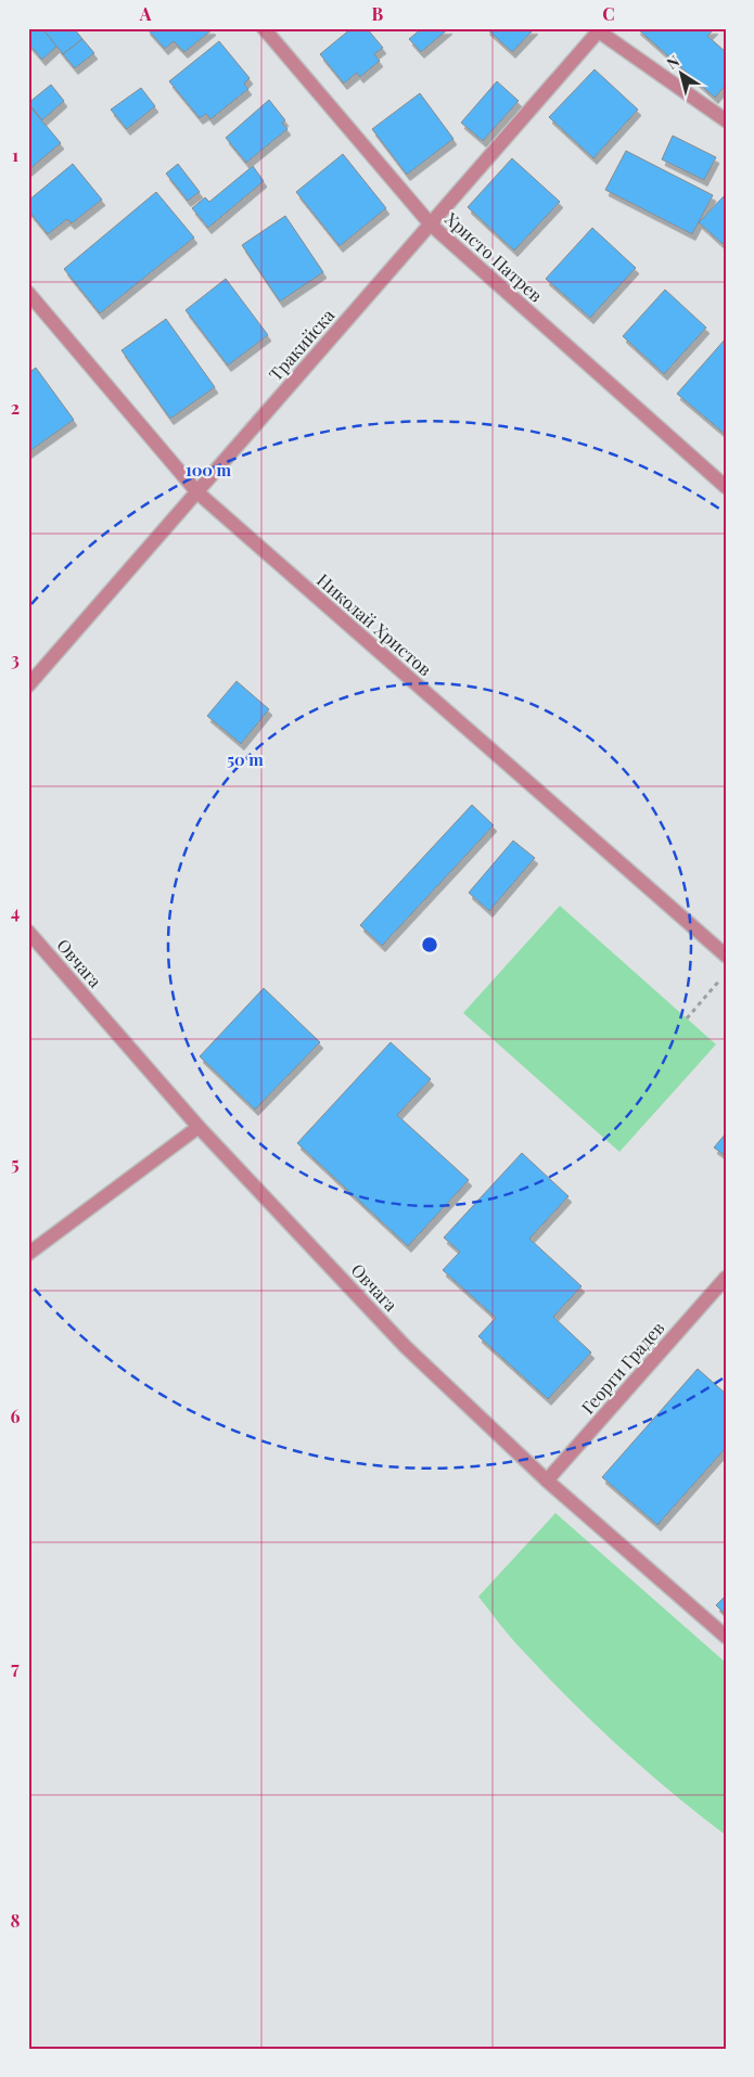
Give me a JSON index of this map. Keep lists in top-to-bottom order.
{
  "streets": {
    "street": [
      "Христо Патрев",
      "Тракийска",
      "Николай Христов",
      "Овчага",
      "Георги Градев"
    ]
  },
  "crossings": [
    ["Христо Патрев", "Тракийска"],
    ["Тракийска", "Николай Христов"],
    ["Овчага", "Георги Градев"]
  ],
  "north": "top left",
  "grid": {
    "columns": ["A", "B", "C"],
    "rows": [
      "1",
      "2",
      "3",
      "4",
      "5",
      "6",
      "7",
      "8"
    ]
  },
  "rings": ["100 m", "50 m"]
}
